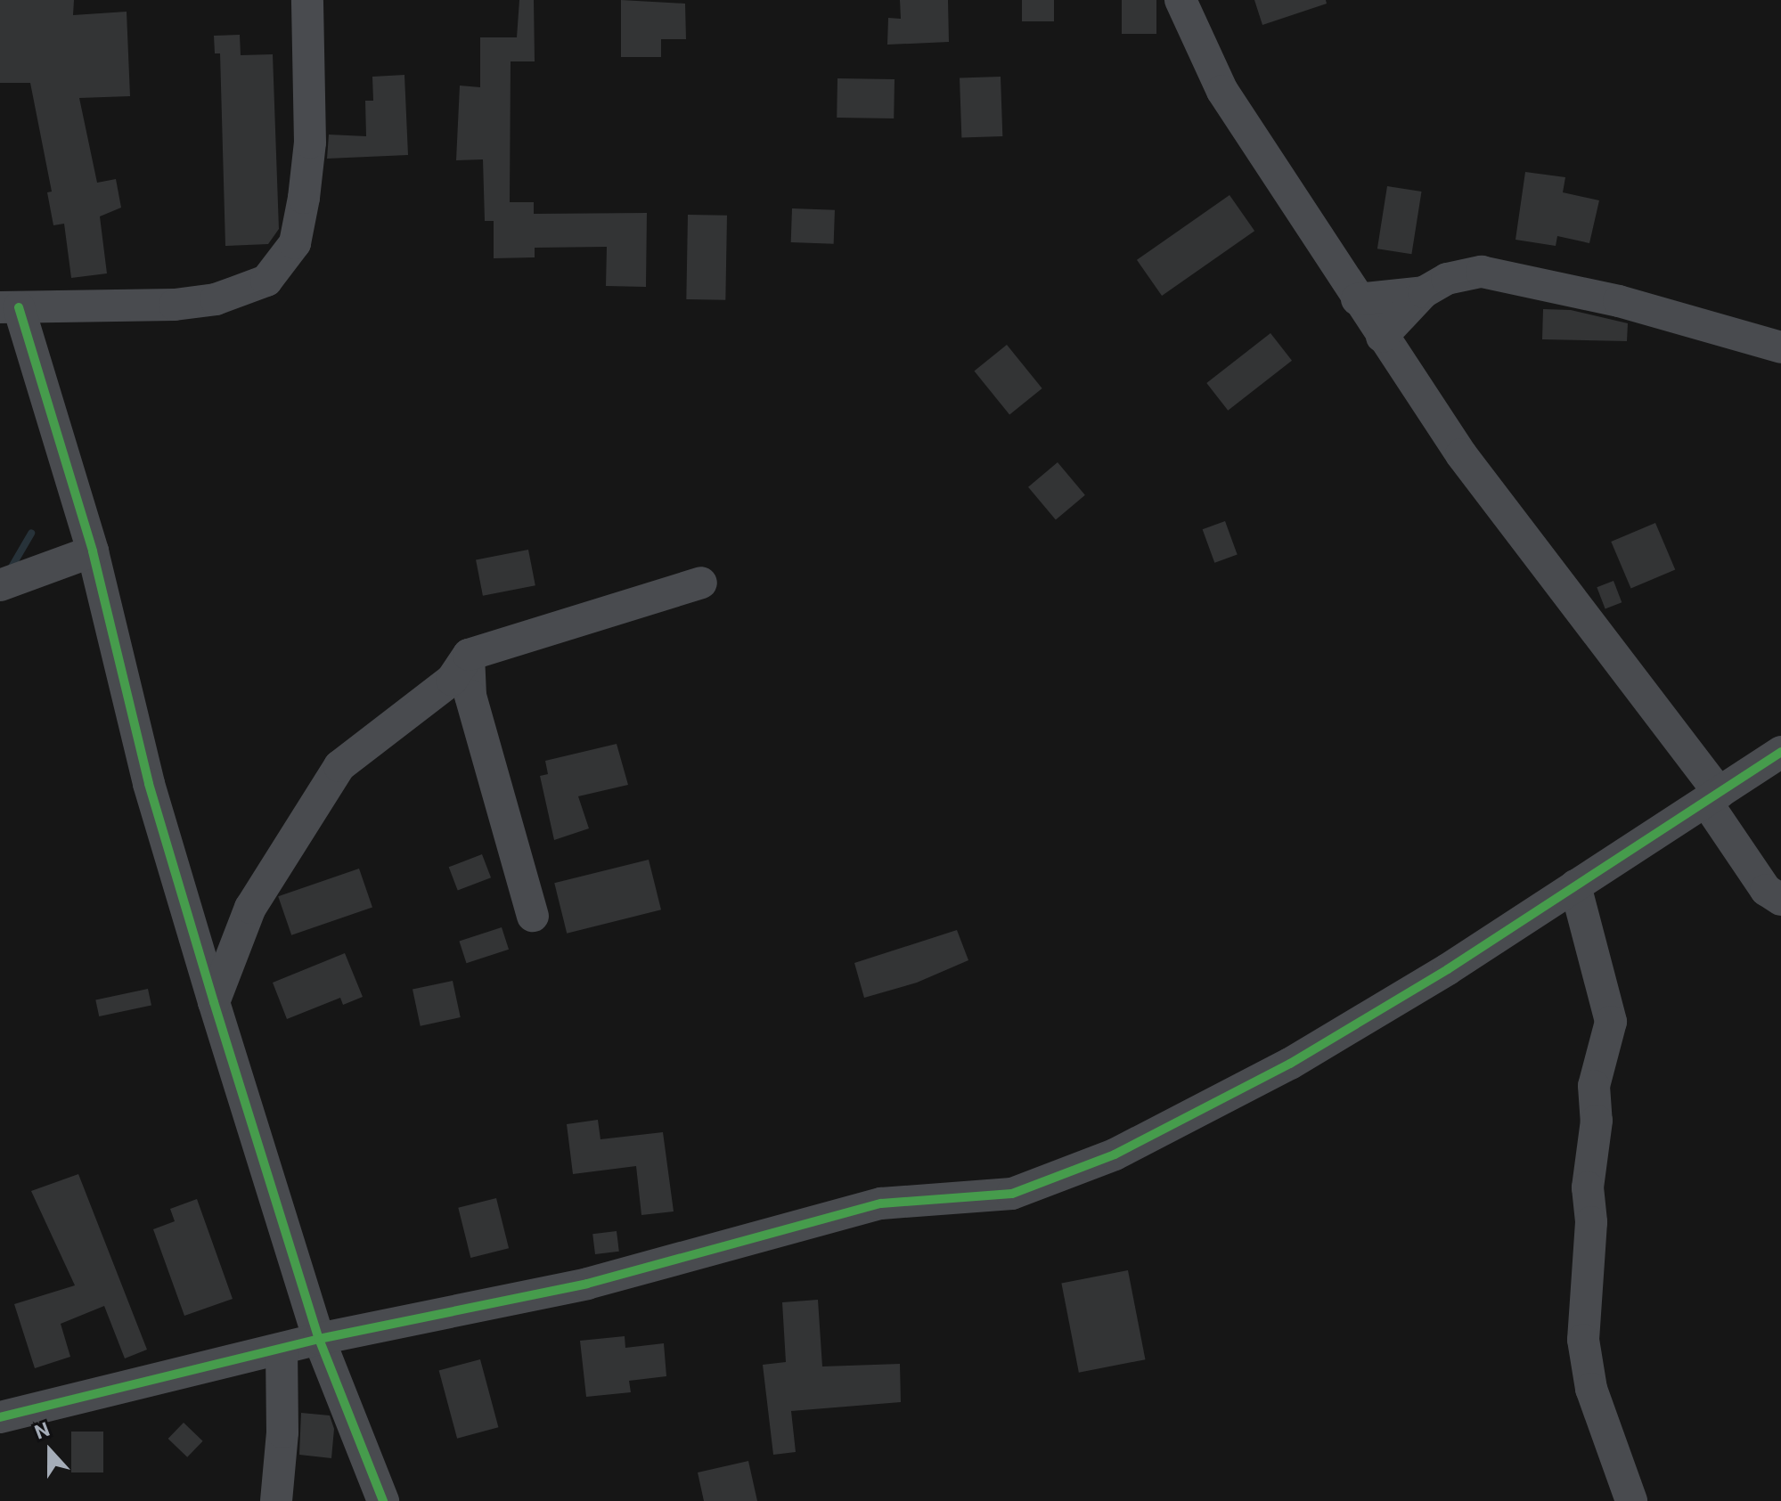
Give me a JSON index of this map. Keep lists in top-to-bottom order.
{
  "north": "top"
}
